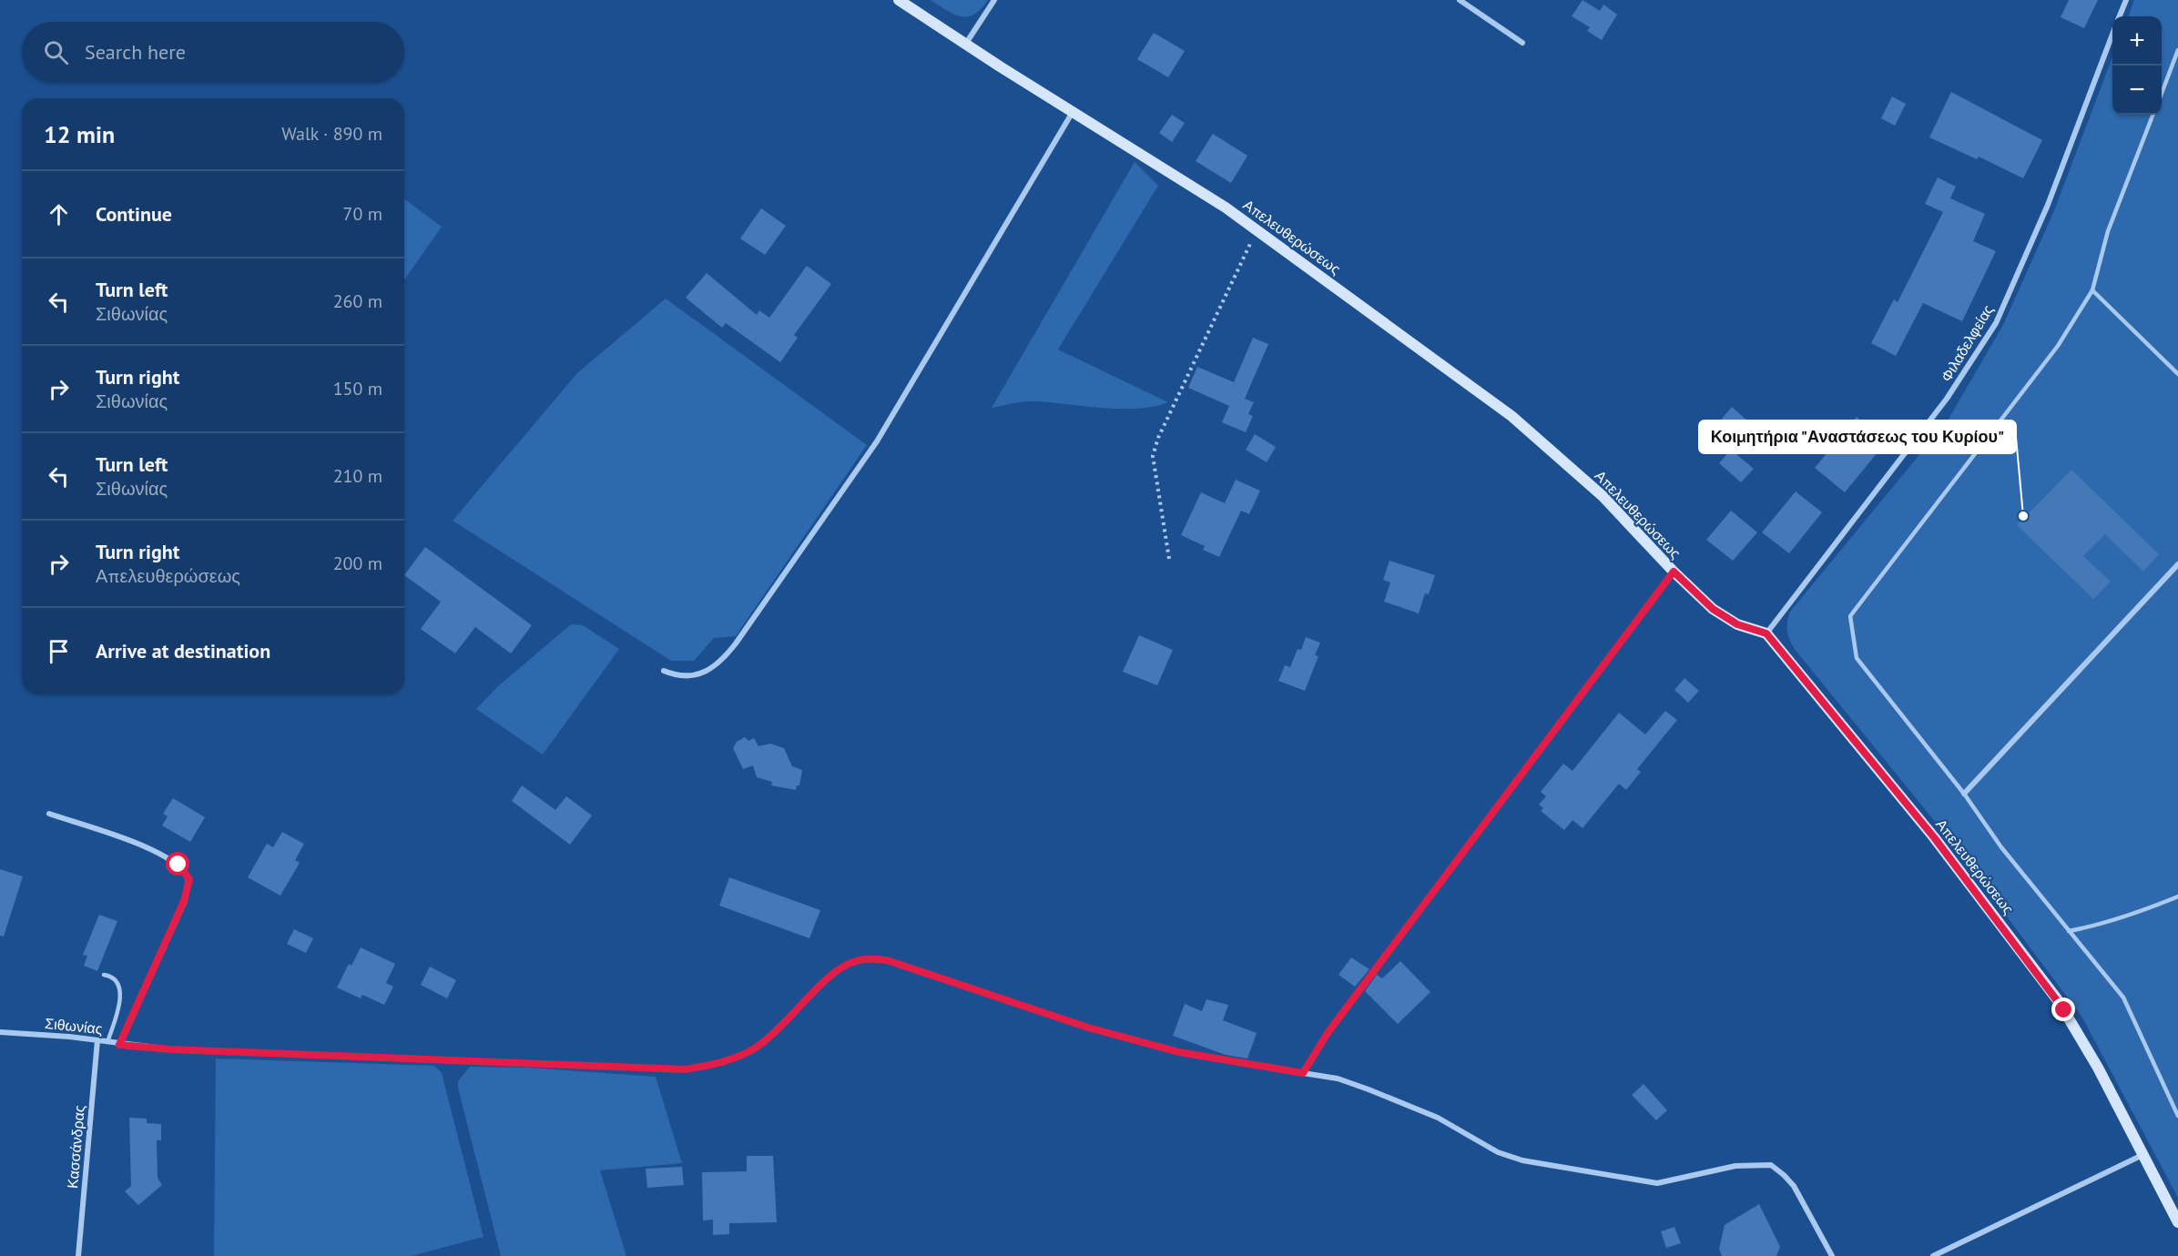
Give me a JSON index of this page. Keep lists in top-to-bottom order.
{
  "streets": {
    "street": [
      "Απελευθερώσεως",
      "Φιλαδελφείας",
      "Σιθωνίας",
      "Κασσάνδρας"
    ]
  },
  "crossings": [
    ["Απελευθερώσεως", "Φιλαδελφείας"],
    ["Σιθωνίας", "Κασσάνδρας"]
  ],
  "places": ["Κοιμητήρια \"Αναστάσεως του Κυρίου\""],
  "page": {
    "map_buttons": ["+", "−"],
    "search": "Search here",
    "heading": ["12 min", "Walk · 890 m"],
    "list": [
      ["Continue", "70 m"],
      ["Turn left", "Σιθωνίας", "260 m"],
      ["Turn right", "Σιθωνίας", "150 m"],
      ["Turn left", "Σιθωνίας", "210 m"],
      ["Turn right", "Απελευθερώσεως", "200 m"],
      "Arrive at destination"
    ]
  }
}
